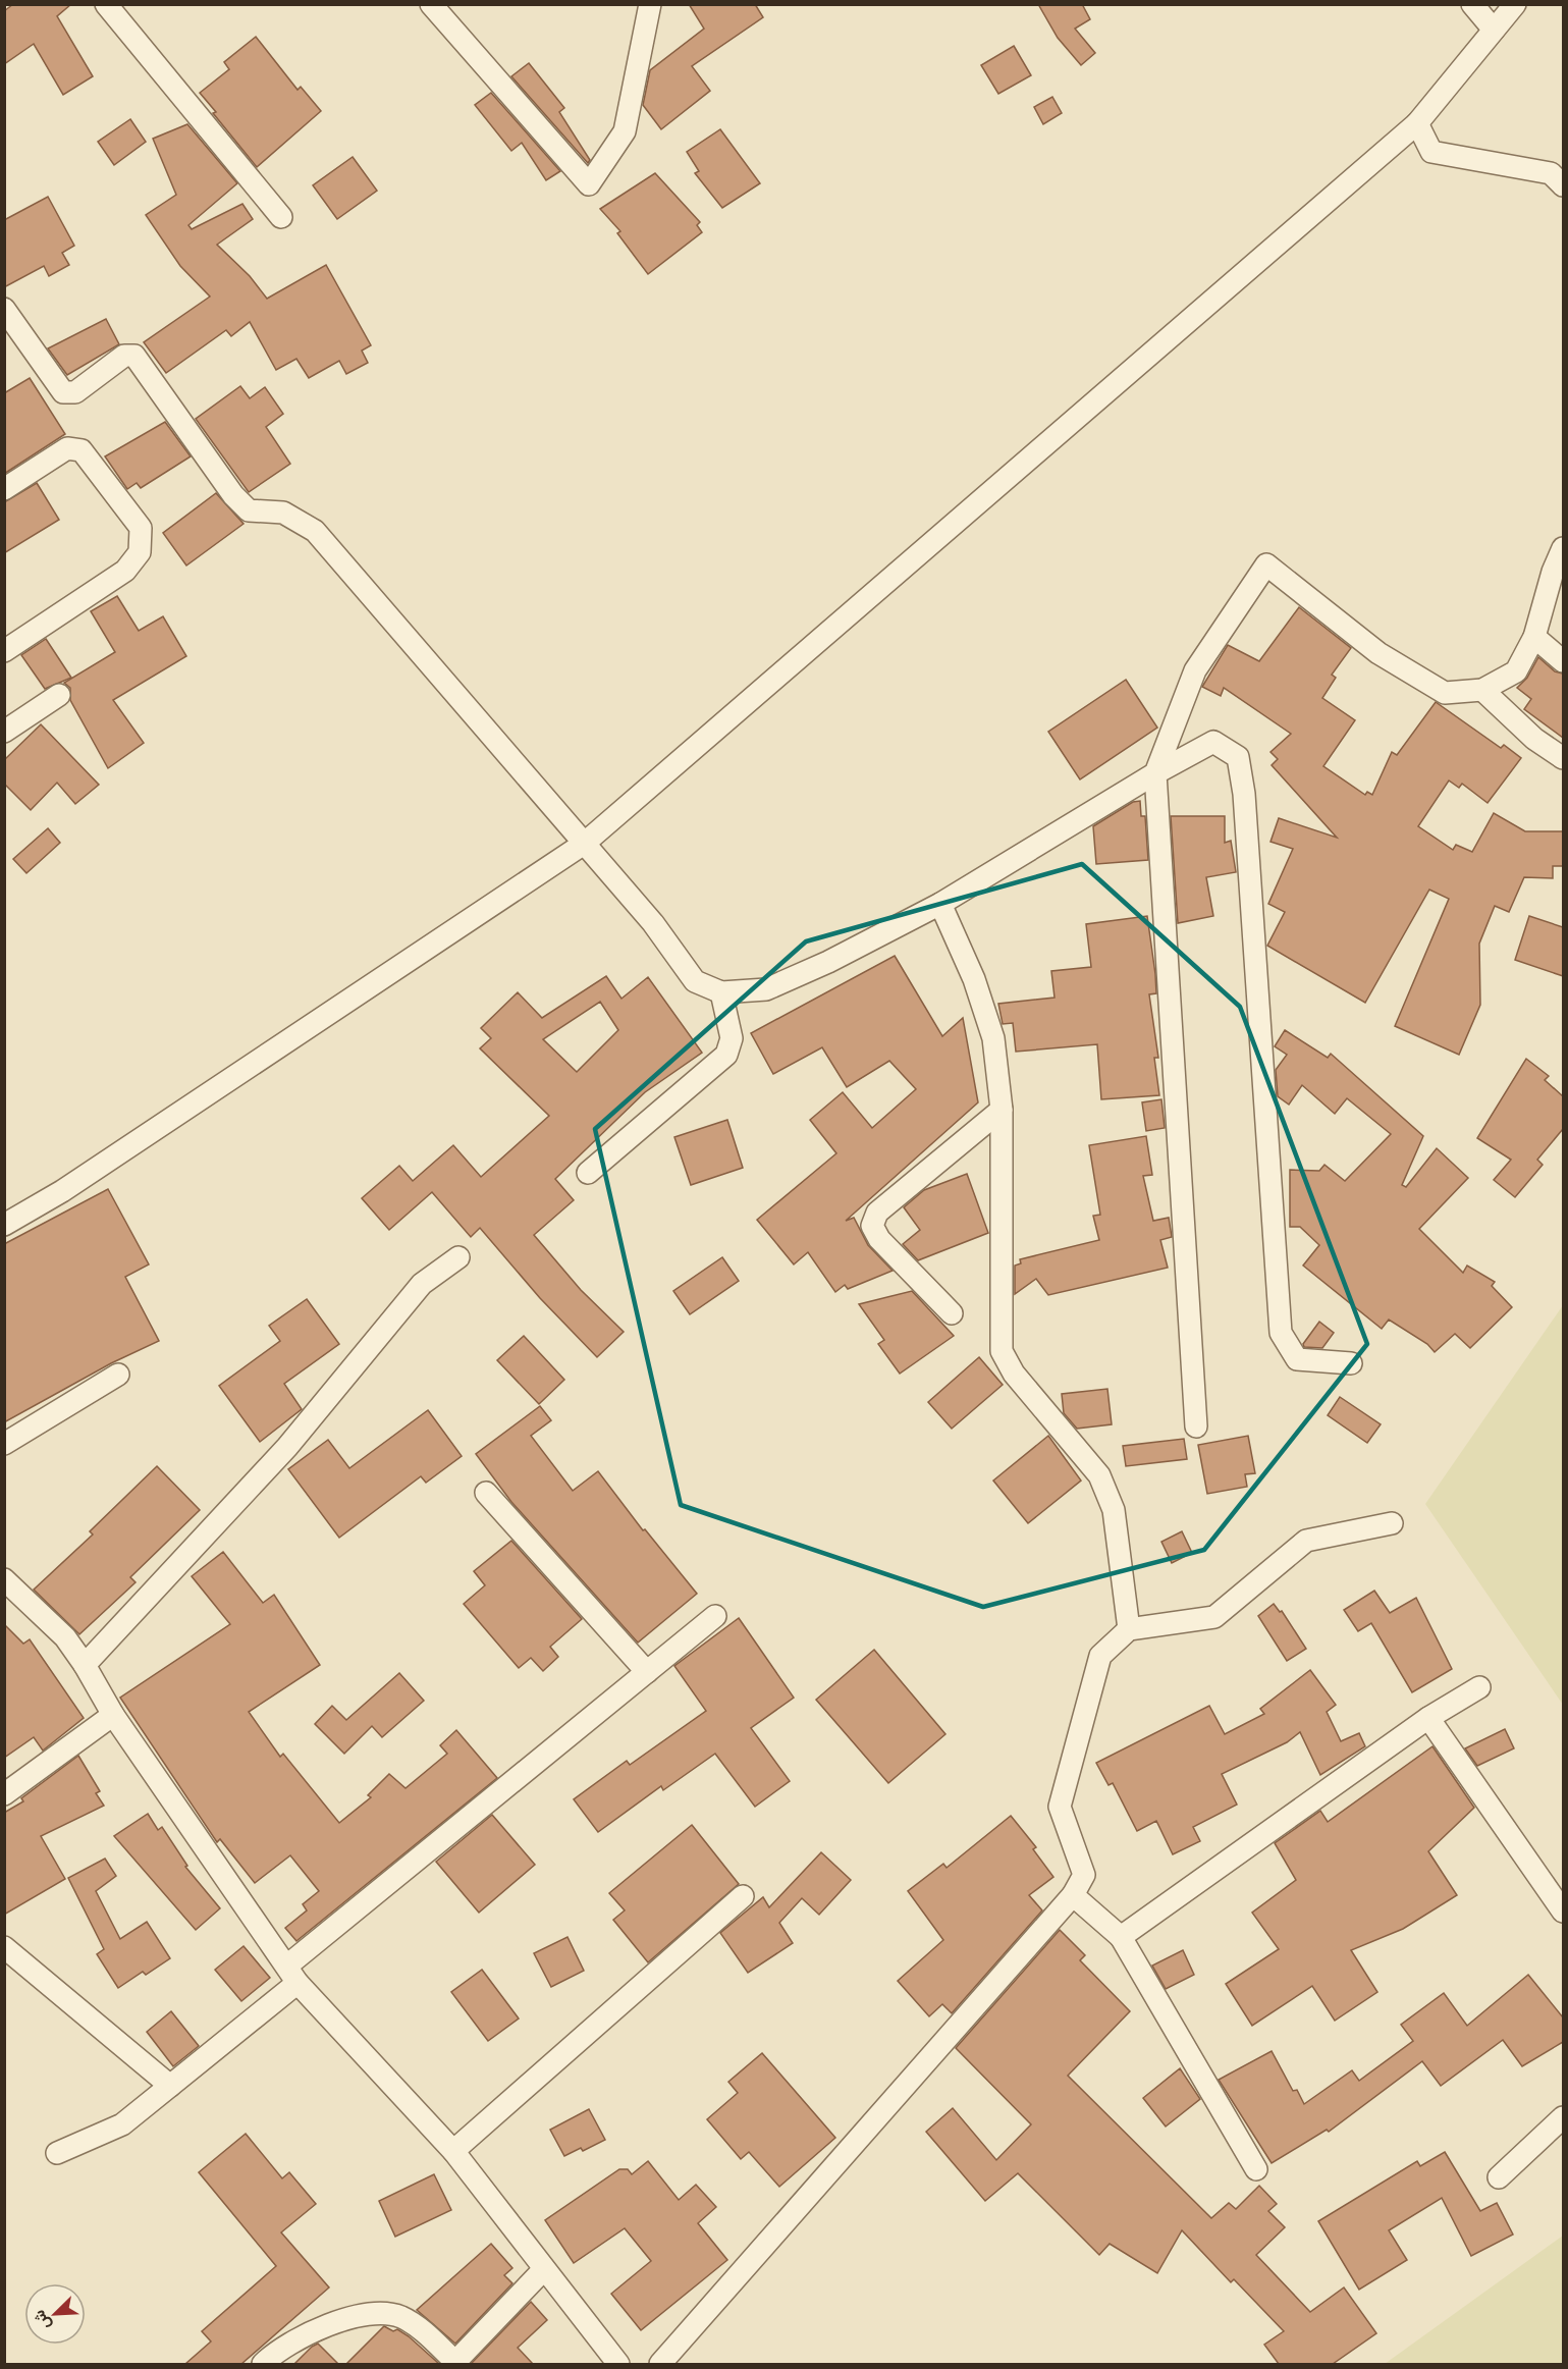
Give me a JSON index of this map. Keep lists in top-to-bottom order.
{
  "north": "bottom left"
}
